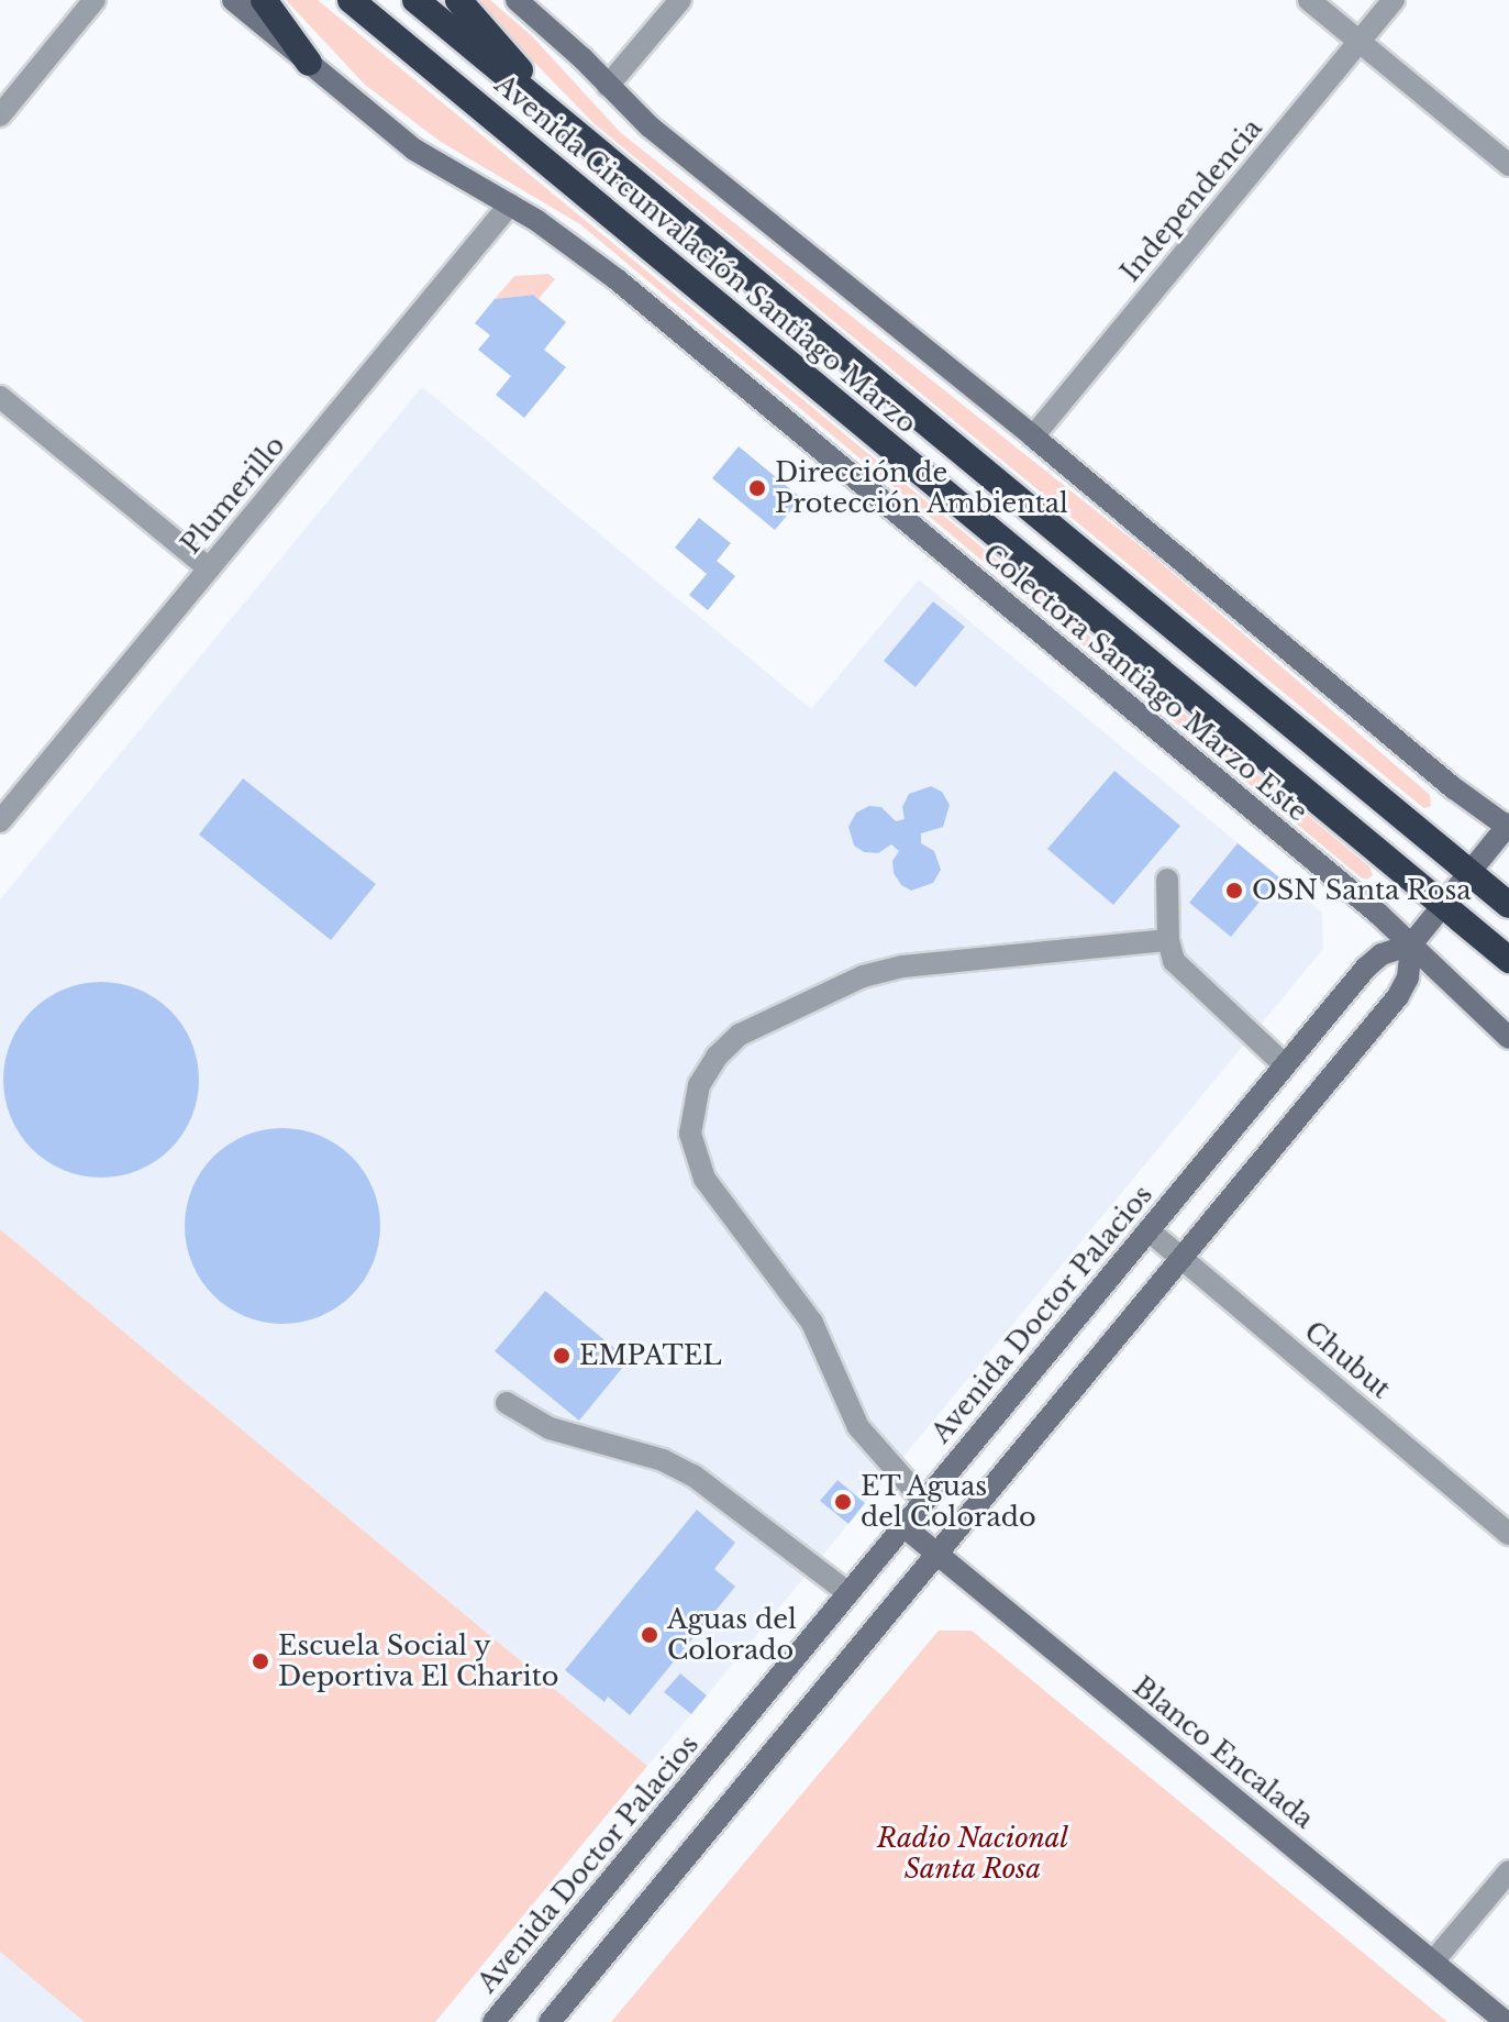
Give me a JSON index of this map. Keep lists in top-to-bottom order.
{
  "streets": {
    "highway": ["Avenida Circunvalación Santiago Marzo"],
    "street": [
      "Independencia",
      "Plumerillo",
      "Colectora Santiago Marzo Este",
      "Avenida Doctor Palacios",
      "Chubut",
      "Blanco Encalada"
    ]
  },
  "crossings": [
    ["Avenida Circunvalación Santiago Marzo", "Avenida Doctor Palacios"],
    ["Plumerillo", "Colectora Santiago Marzo Este"],
    ["Colectora Santiago Marzo Este", "Avenida Doctor Palacios"],
    ["Avenida Doctor Palacios", "Chubut"],
    ["Avenida Doctor Palacios", "Blanco Encalada"]
  ],
  "parks": ["Radio Nacional Santa Rosa"],
  "places": [
    "Dirección de Protección Ambiental",
    "OSN Santa Rosa",
    "EMPATEL",
    "ET Aguas del Colorado",
    "Aguas del Colorado",
    "Escuela Social y Deportiva El Charito"
  ]
}
